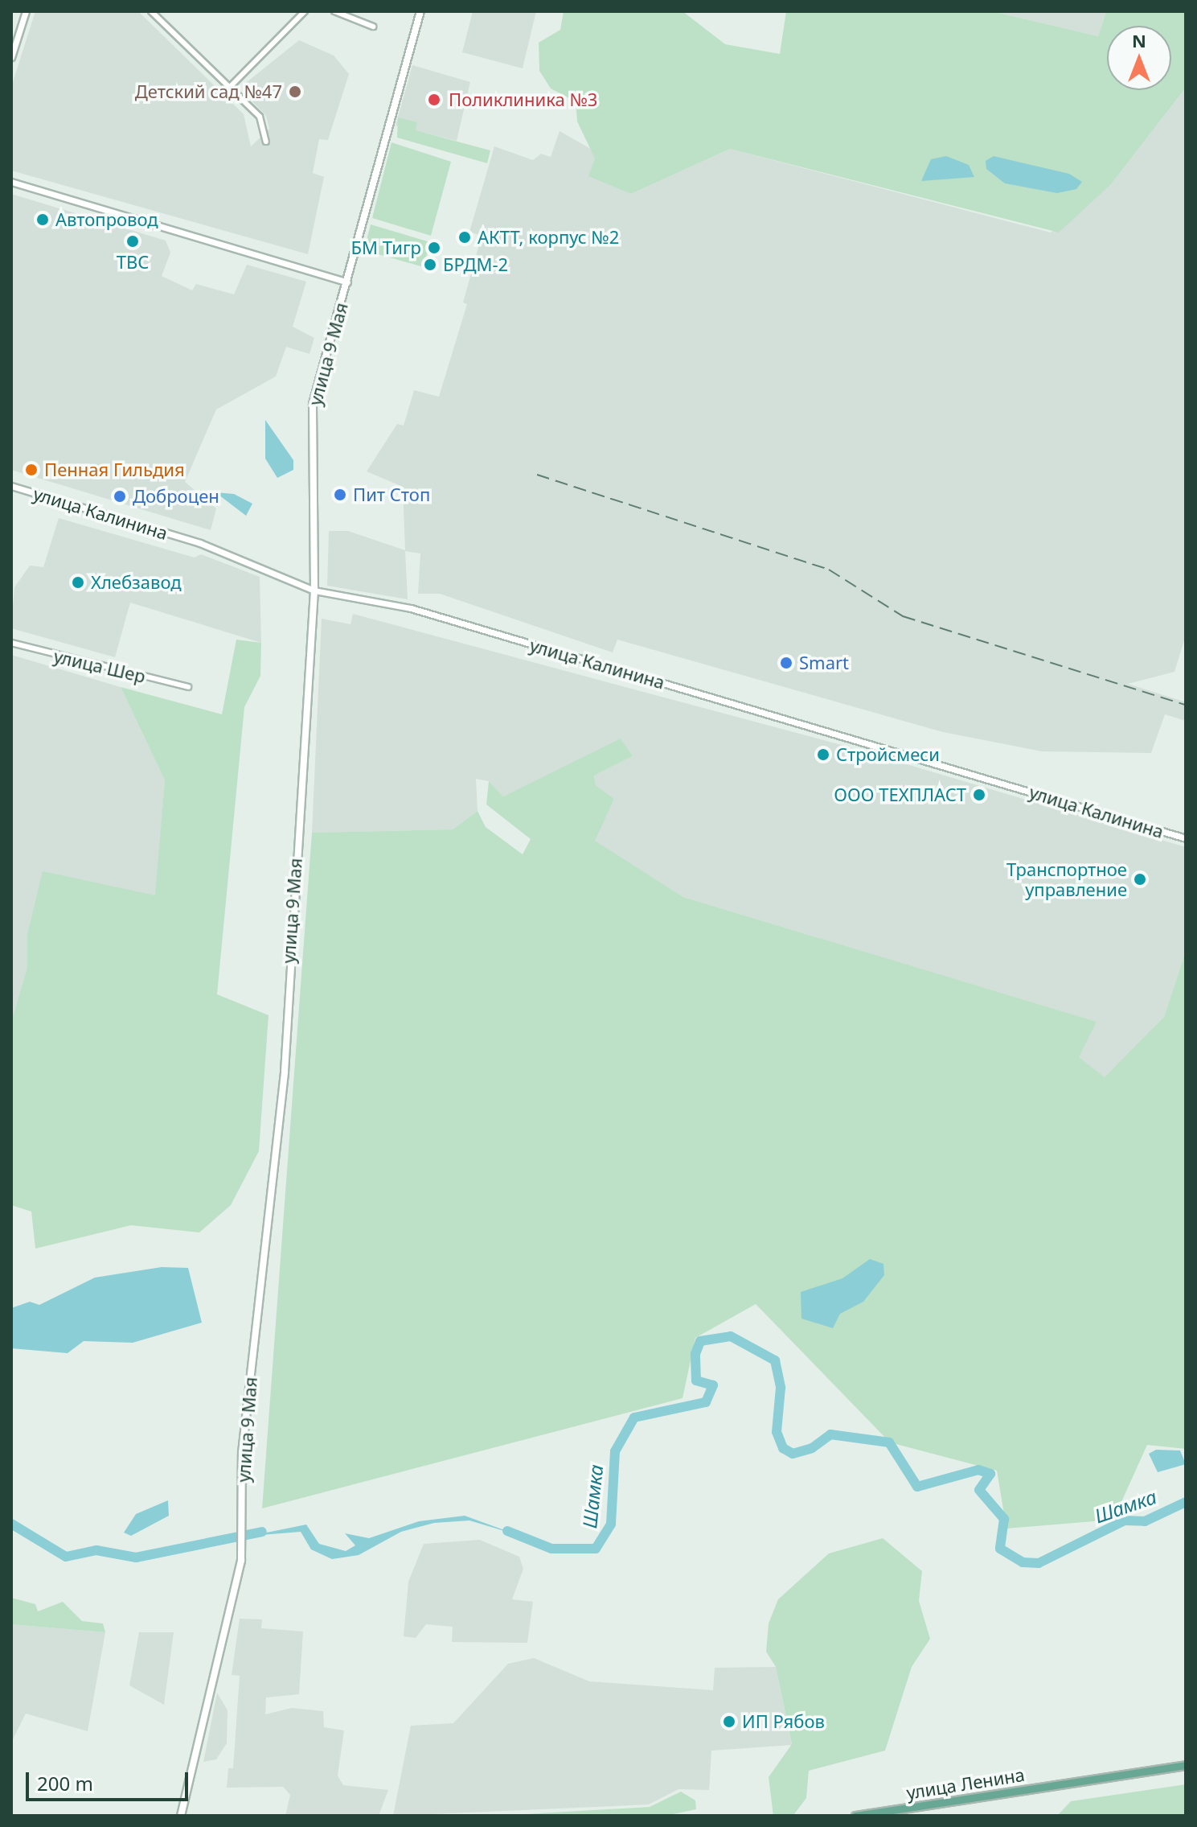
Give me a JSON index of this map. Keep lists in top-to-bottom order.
{
  "streets": {
    "main road": ["улица 9 Мая", "улица Ленина"],
    "street": ["улица Калинина", "улица Шер"]
  },
  "crossings": [
    ["улица 9 Мая", "улица Калинина"]
  ],
  "water": ["Шамка"],
  "places": [
    "Детский сад №47",
    "Поликлиника №3",
    "Автопровод",
    "АКТТ, корпус №2",
    "ТВС",
    "БМ Тигр",
    "БРДМ-2",
    "Пенная Гильдия",
    "Пит Стоп",
    "Доброцен",
    "Хлебзавод",
    "Smart",
    "Стройсмеси",
    "ООО ТЕХПЛАСТ",
    "Транспортное управление",
    "ИП Рябов"
  ],
  "scale_bar": "200 m",
  "north": "top"
}
